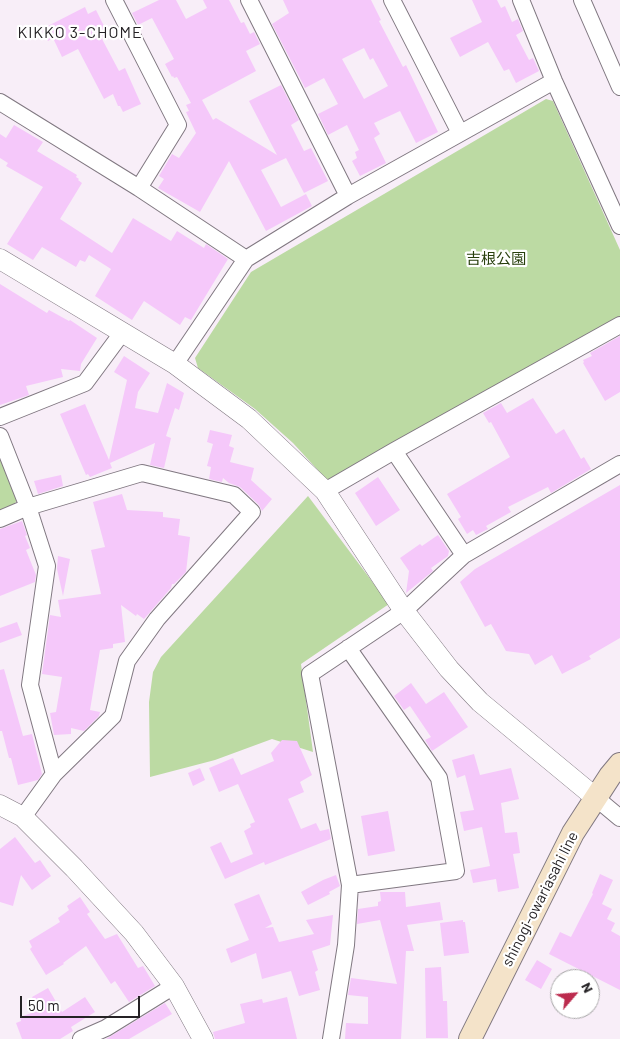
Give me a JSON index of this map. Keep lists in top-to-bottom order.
{
  "streets": {
    "main road": ["shinogi-owariasahi line"]
  },
  "districts": ["KIKKO 3-CHOME"],
  "parks": ["吉根公園"],
  "scale_bar": "50 m",
  "north": "top right"
}
